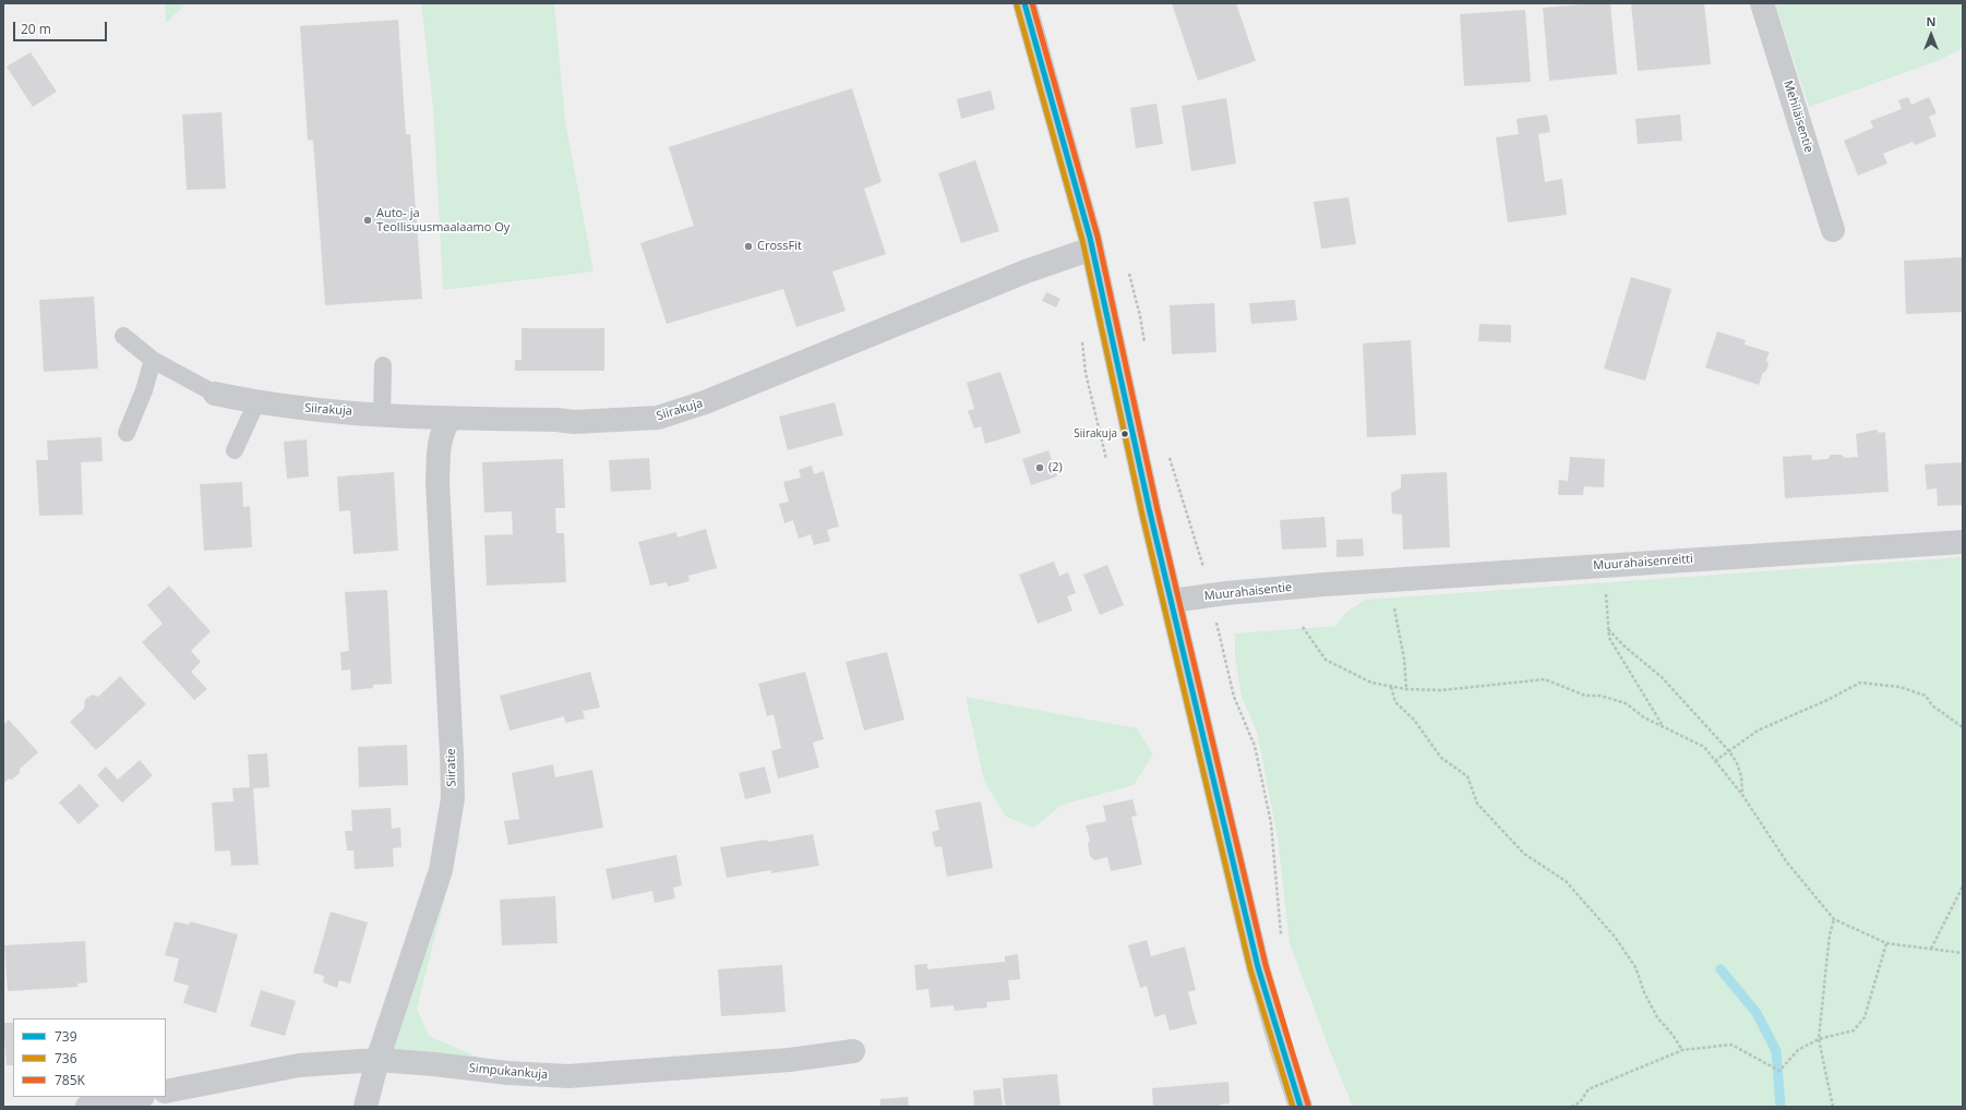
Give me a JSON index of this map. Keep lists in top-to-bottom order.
{
  "streets": {
    "street": [
      "Mehiläisentie",
      "Siirakuja",
      "Muurahaisenreitti",
      "Muurahaisentie",
      "Siiratie",
      "Simpukankuja"
    ]
  },
  "crossings": [
    ["Siirakuja", "Siiratie"],
    ["Muurahaisenreitti", "Muurahaisentie"],
    ["Siiratie", "Simpukankuja"]
  ],
  "places": [
    "Auto- ja Teollisuusmaalaamo Oy",
    "CrossFit",
    "Siirakuja",
    "(2)"
  ],
  "lines": ["transit line 739", "transit line 785K", "transit line 736"],
  "legend": ["739", "736", "785K"],
  "scale_bar": "20 m",
  "north": "top"
}
